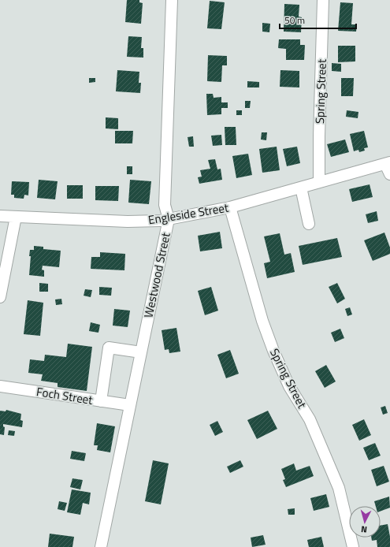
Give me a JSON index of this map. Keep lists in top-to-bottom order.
{
  "streets": {
    "street": [
      "Spring Street",
      "Engleside Street",
      "Westwood Street",
      "Foch Street"
    ]
  },
  "crossings": [
    ["Spring Street", "Engleside Street"],
    ["Engleside Street", "Westwood Street"],
    ["Westwood Street", "Foch Street"]
  ],
  "scale_bar": "50 m",
  "north": "bottom"
}
